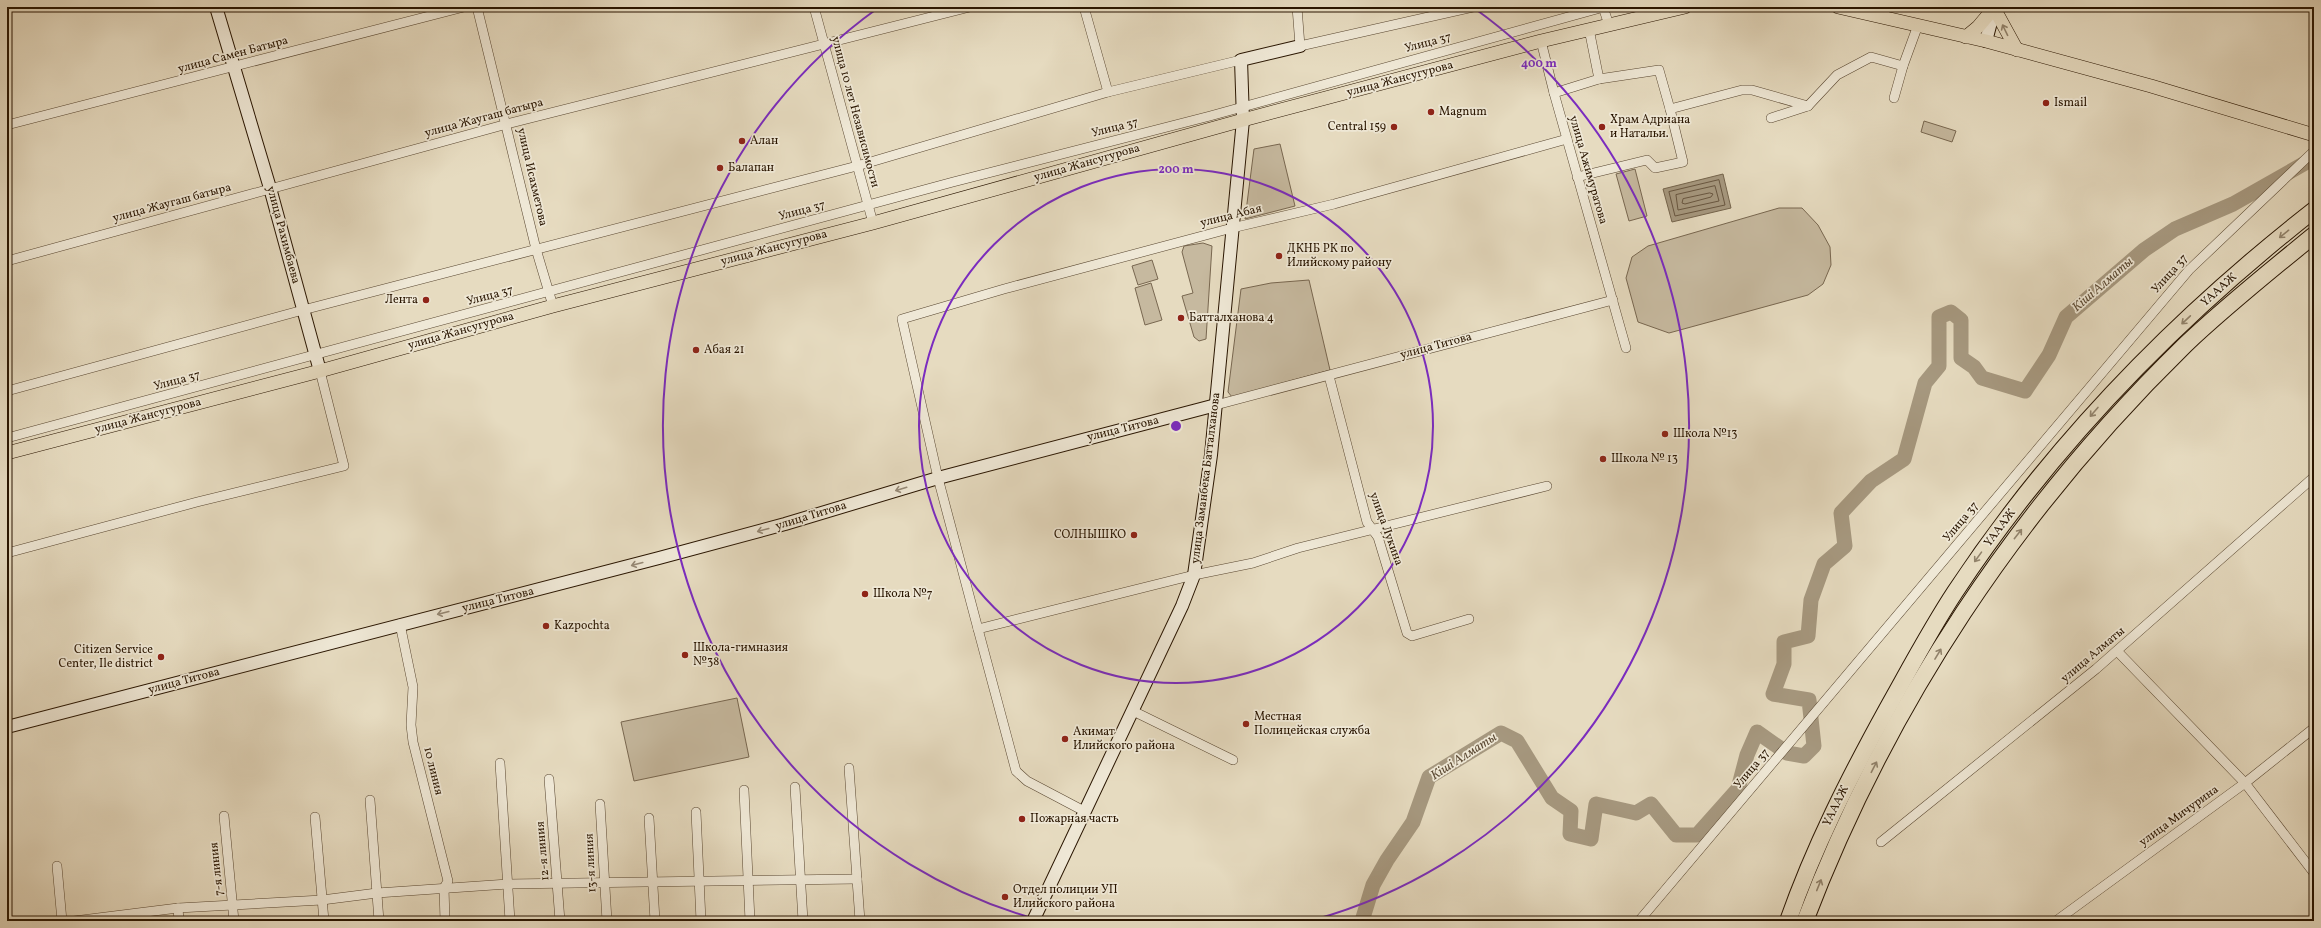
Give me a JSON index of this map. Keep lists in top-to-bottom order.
{
  "streets": {
    "highway": ["ҮАААЖ"],
    "main road": ["улица Жансугурова"],
    "street": [
      "Улица 37",
      "улица Самен Батыра",
      "улица 10 лет Независимости",
      "улица Жаугаш батыра",
      "улица Ажимуратова",
      "улица Исахметова",
      "улица Абая",
      "улица Рахимбаева",
      "улица Титова",
      "улица Заманбека Батталханова",
      "улица Лукина",
      "улица Алматы",
      "10 линия",
      "улица Мичурина",
      "12-я линия",
      "13-я линия",
      "7-я линия"
    ]
  },
  "crossings": [
    ["улица Самен Батыра", "улица Рахимбаева"],
    ["улица Жансугурова", "улица 10 лет Независимости"],
    ["улица Жансугурова", "улица Ажимуратова"],
    ["улица Жансугурова", "улица Исахметова"],
    ["улица Жансугурова", "улица Рахимбаева"],
    ["улица Жансугурова", "улица Заманбека Батталханова"],
    ["улица 10 лет Независимости", "улица Жаугаш батыра"],
    ["улица Жаугаш батыра", "улица Исахметова"],
    ["улица Жаугаш батыра", "улица Рахимбаева"],
    ["улица Ажимуратова", "улица Абая"],
    ["улица Ажимуратова", "улица Титова"],
    ["улица Абая", "улица Титова"],
    ["улица Абая", "улица Заманбека Батталханова"],
    ["улица Титова", "улица Заманбека Батталханова"],
    ["улица Титова", "улица Лукина"],
    ["улица Титова", "10 линия"]
  ],
  "water": ["Кіші Алматы"],
  "places": [
    "Ismail",
    "Magnum",
    "Central 159",
    "Храм Адриана и Натальи.",
    "Алан",
    "Балапан",
    "ДКНБ РК по Илийскому району",
    "Лента",
    "Батталханова 4",
    "Абая 21",
    "Школа №13",
    "Школа № 13",
    "СОЛНЫШКО",
    "Школа №7",
    "Kazpochta",
    "Школа-гимназия №38",
    "Citizen Service Center, Ile district",
    "Местная Полицейская служба",
    "Акимат Илийского района",
    "Пожарная часть",
    "Отдел полиции УП Илийского района"
  ],
  "rings": ["400 m", "200 m"]
}
